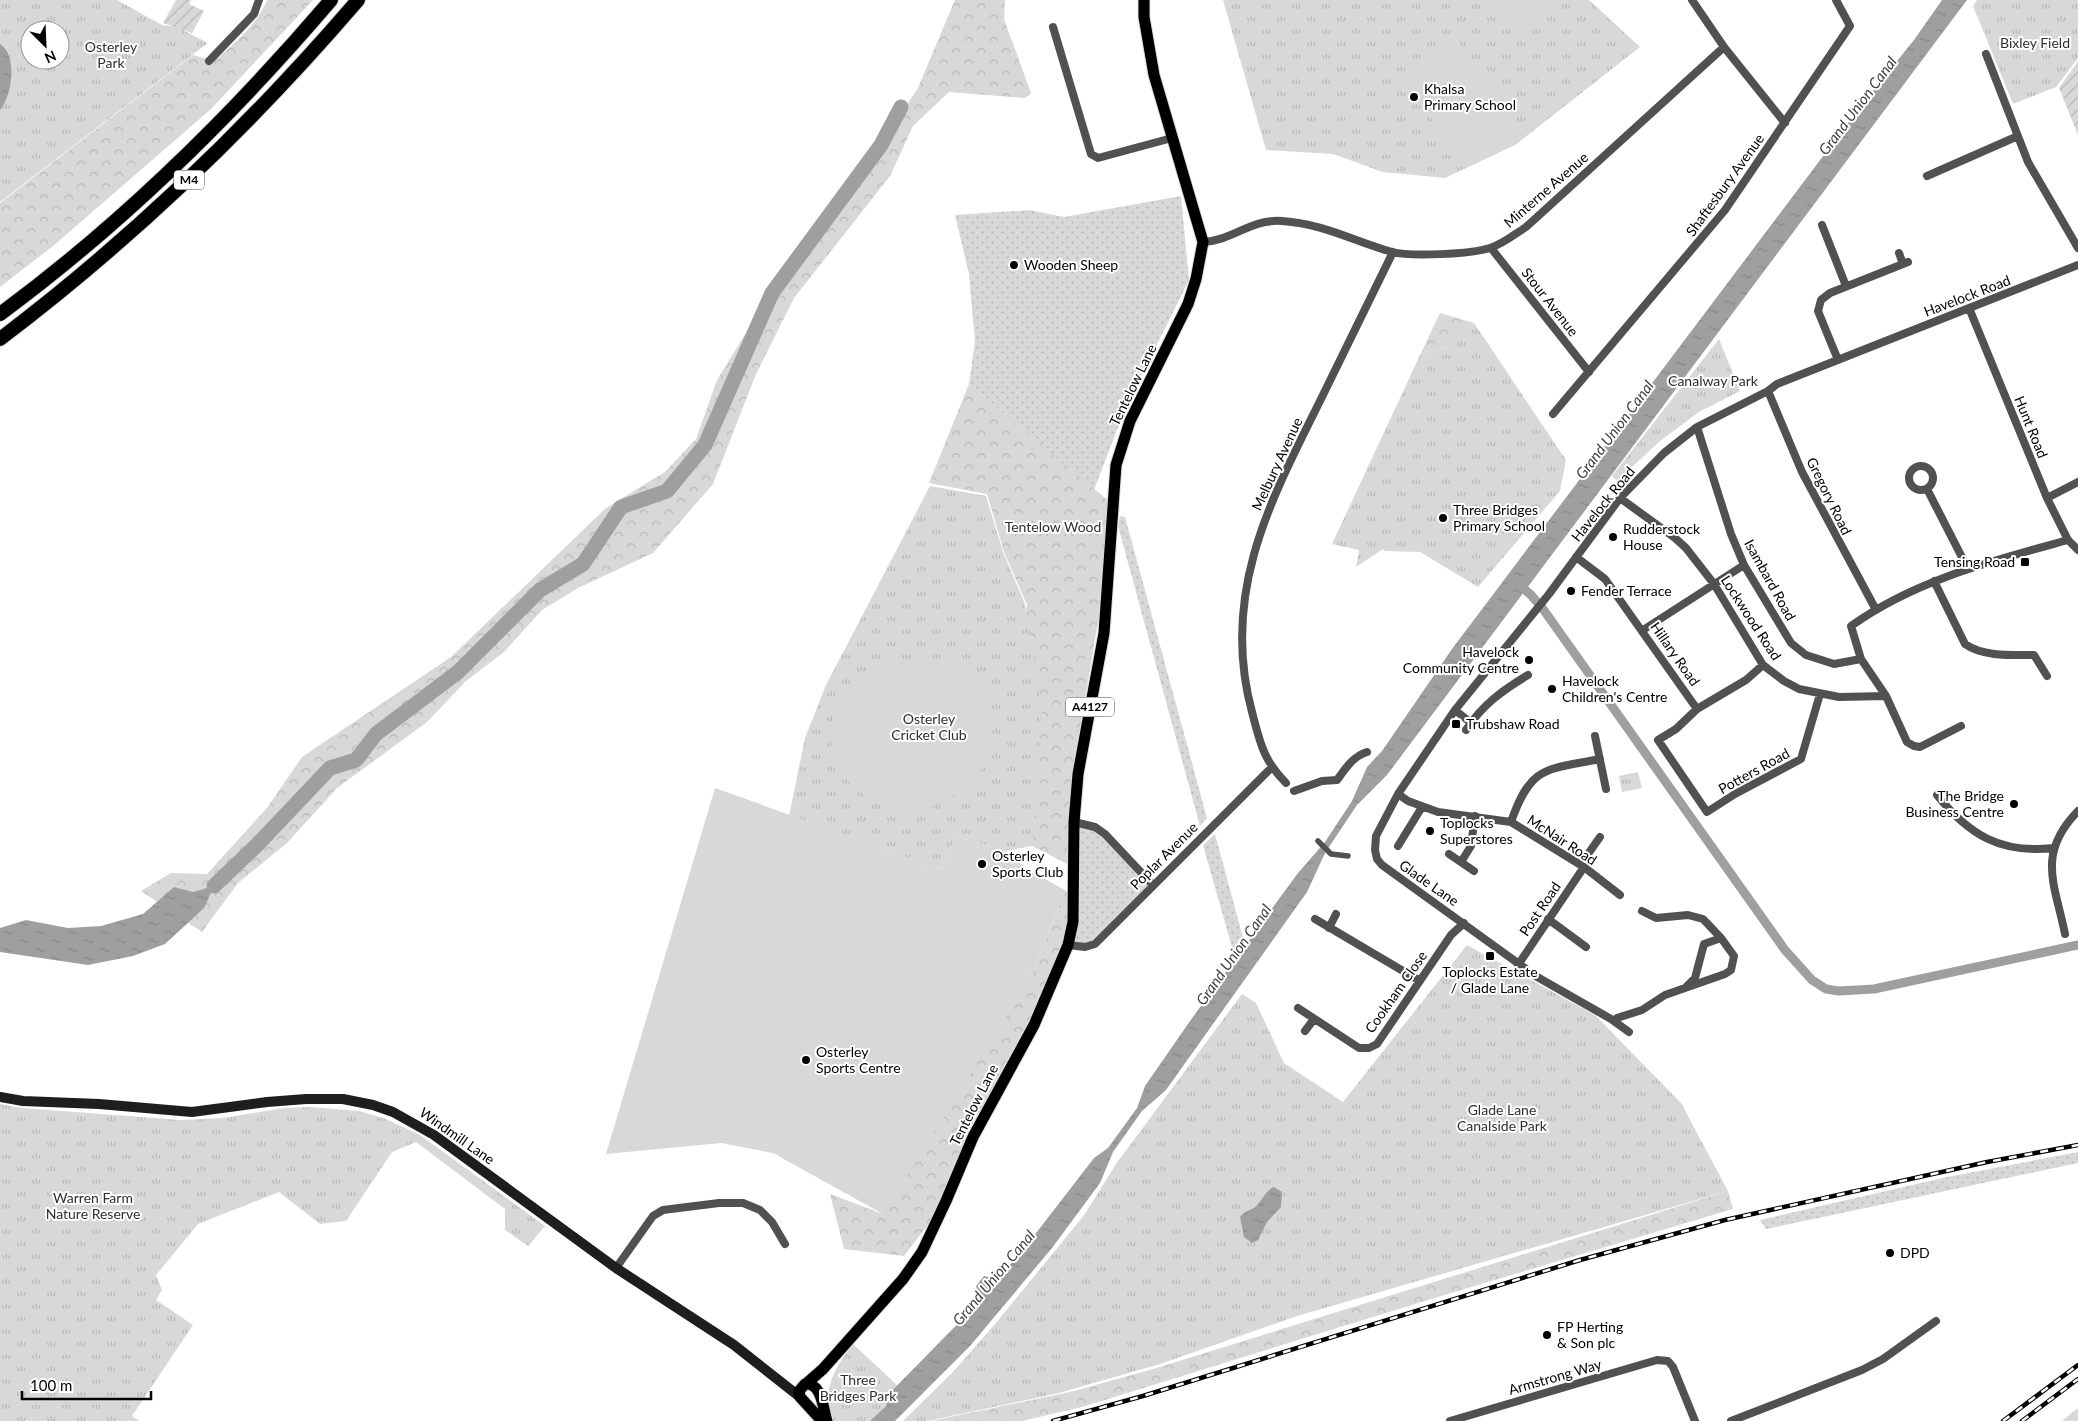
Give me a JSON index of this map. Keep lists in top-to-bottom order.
{
  "streets": {
    "highway": ["M4"],
    "main road": ["Tentelow Lane", "A4127", "Windmill Lane"],
    "street": [
      "Shaftesbury Avenue",
      "Minterne Avenue",
      "Havelock Road",
      "Stour Avenue",
      "Hunt Road",
      "Melbury Avenue",
      "Gregory Road",
      "Isambard Road",
      "Lockwood Road",
      "Hillary Road",
      "Potters Road",
      "McNair Road",
      "Poplar Avenue",
      "Glade Lane",
      "Post Road",
      "Cookham Close",
      "Armstrong Way"
    ]
  },
  "crossings": [
    ["Shaftesbury Avenue", "Stour Avenue"],
    ["Minterne Avenue", "Stour Avenue"],
    ["Minterne Avenue", "Tentelow Lane"],
    ["Minterne Avenue", "Melbury Avenue"],
    ["Havelock Road", "Hunt Road"],
    ["Havelock Road", "Gregory Road"],
    ["Havelock Road", "Isambard Road"],
    ["Havelock Road", "Lockwood Road"],
    ["Havelock Road", "Hillary Road"],
    ["Havelock Road", "McNair Road"],
    ["Havelock Road", "Glade Lane"],
    ["Tentelow Lane", "Poplar Avenue"],
    ["Tentelow Lane", "Windmill Lane"],
    ["Melbury Avenue", "Poplar Avenue"],
    ["Lockwood Road", "Potters Road"],
    ["Hillary Road", "Potters Road"],
    ["McNair Road", "Glade Lane"],
    ["McNair Road", "Post Road"],
    ["Glade Lane", "Post Road"],
    ["Glade Lane", "Cookham Close"]
  ],
  "water": ["Grand Union Canal"],
  "parks": [
    "Bixley Field",
    "Osterley Park",
    "Canalway Park",
    "Tentelow Wood",
    "Osterley Cricket Club",
    "Glade Lane Canalside Park",
    "Warren Farm Nature Reserve",
    "Three Bridges Park"
  ],
  "places": {
    "other": [
      "Khalsa Primary School",
      "Wooden Sheep",
      "Three Bridges Primary School",
      "Rudderstock House",
      "Fender Terrace",
      "Havelock Community Centre",
      "Havelock Children's Centre",
      "The Bridge Business Centre",
      "Toplocks Superstores",
      "Osterley Sports Club",
      "Osterley Sports Centre",
      "DPD",
      "FP Herting & Son plc"
    ],
    "transit": ["Tensing Road", "Trubshaw Road", "Toplocks Estate / Glade Lane"]
  },
  "scale_bar": "100 m",
  "north": "bottom right"
}
